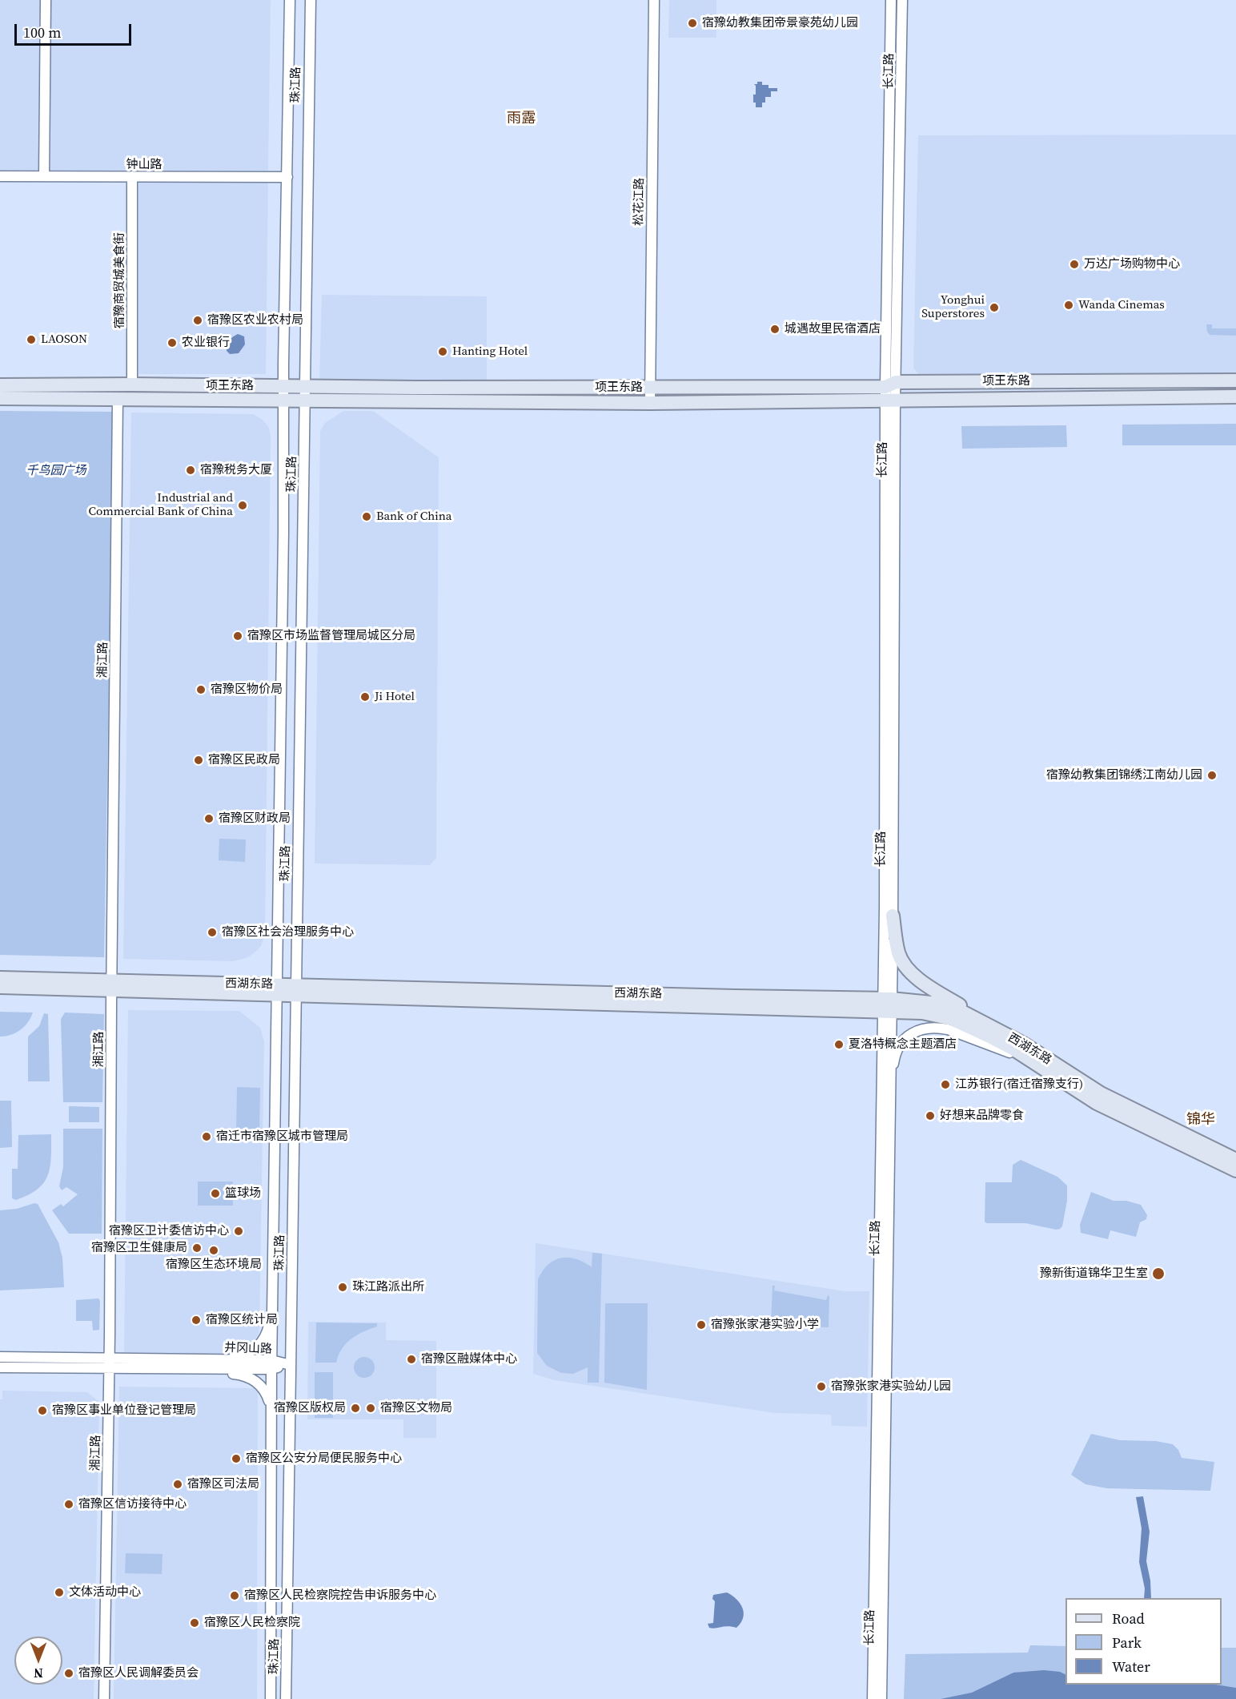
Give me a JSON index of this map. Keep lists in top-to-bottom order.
{
  "streets": {
    "main road": ["项王东路", "西湖东路"],
    "street": [
      "长江路",
      "珠江路",
      "钟山路",
      "松花江路",
      "宿豫商贸城美食街",
      "湘江路",
      "井冈山路"
    ]
  },
  "crossings": [
    ["长江路", "项王东路"],
    ["长江路", "西湖东路"],
    ["珠江路", "钟山路"],
    ["珠江路", "项王东路"],
    ["珠江路", "西湖东路"],
    ["珠江路", "井冈山路"],
    ["钟山路", "宿豫商贸城美食街"],
    ["松花江路", "项王东路"],
    ["宿豫商贸城美食街", "项王东路"],
    ["项王东路", "湘江路"],
    ["湘江路", "西湖东路"],
    ["湘江路", "井冈山路"]
  ],
  "districts": ["雨露", "锦华"],
  "parks": ["千鸟园广场"],
  "places": [
    "宿豫幼教集团帝景豪苑幼儿园",
    "万达广场购物中心",
    "Wanda Cinemas",
    "Yonghui Superstores",
    "宿豫区农业农村局",
    "城遇故里民宿酒店",
    "LAOSON",
    "农业银行",
    "Hanting Hotel",
    "宿豫税务大厦",
    "Industrial and Commercial Bank of China",
    "Bank of China",
    "宿豫区市场监督管理局城区分局",
    "宿豫区物价局",
    "Ji Hotel",
    "宿豫区民政局",
    "宿豫幼教集团锦绣江南幼儿园",
    "宿豫区财政局",
    "宿豫区社会治理服务中心",
    "夏洛特概念主题酒店",
    "江苏银行(宿迁宿豫支行)",
    "好想来品牌零食",
    "宿迁市宿豫区城市管理局",
    "篮球场",
    "宿豫区卫计委信访中心",
    "宿豫区卫生健康局",
    "宿豫区生态环境局",
    "豫新街道锦华卫生室",
    "珠江路派出所",
    "宿豫区统计局",
    "宿豫张家港实验小学",
    "宿豫区融媒体中心",
    "宿豫张家港实验幼儿园",
    "宿豫区版权局",
    "宿豫区文物局",
    "宿豫区事业单位登记管理局",
    "宿豫区公安分局便民服务中心",
    "宿豫区司法局",
    "宿豫区信访接待中心",
    "文体活动中心",
    "宿豫区人民检察院控告申诉服务中心",
    "宿豫区人民检察院",
    "宿豫区人民调解委员会"
  ],
  "legend": ["Road", "Park", "Water"],
  "scale_bar": "100 m",
  "north": "bottom"
}
